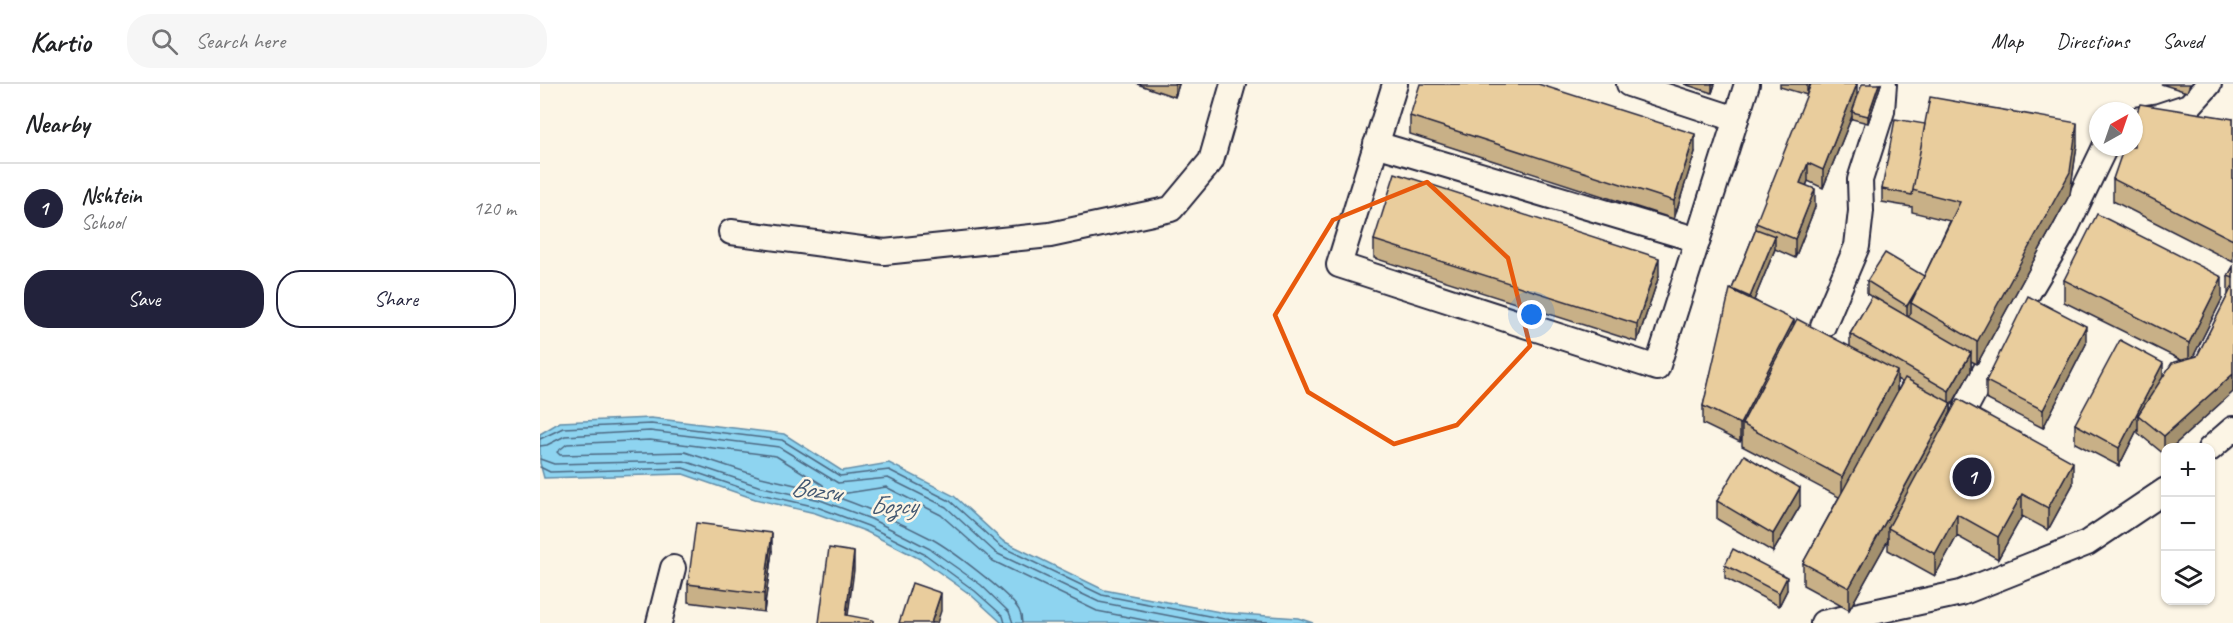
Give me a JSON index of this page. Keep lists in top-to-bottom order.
{
  "water": ["Bozsu", "Бозсу"],
  "north": "top right",
  "page": {
    "header": "Kartio",
    "search": "Search here",
    "nav": ["Map", "Directions", "Saved"],
    "heading": "Nearby",
    "list": [
      {
        "mark": "1",
        "name": "Nshtein",
        "note": "School",
        "value": "120 m"
      }
    ],
    "buttons": ["Save", "Share"],
    "map_buttons": ["+", "−"],
    "pins": "1"
  }
}
